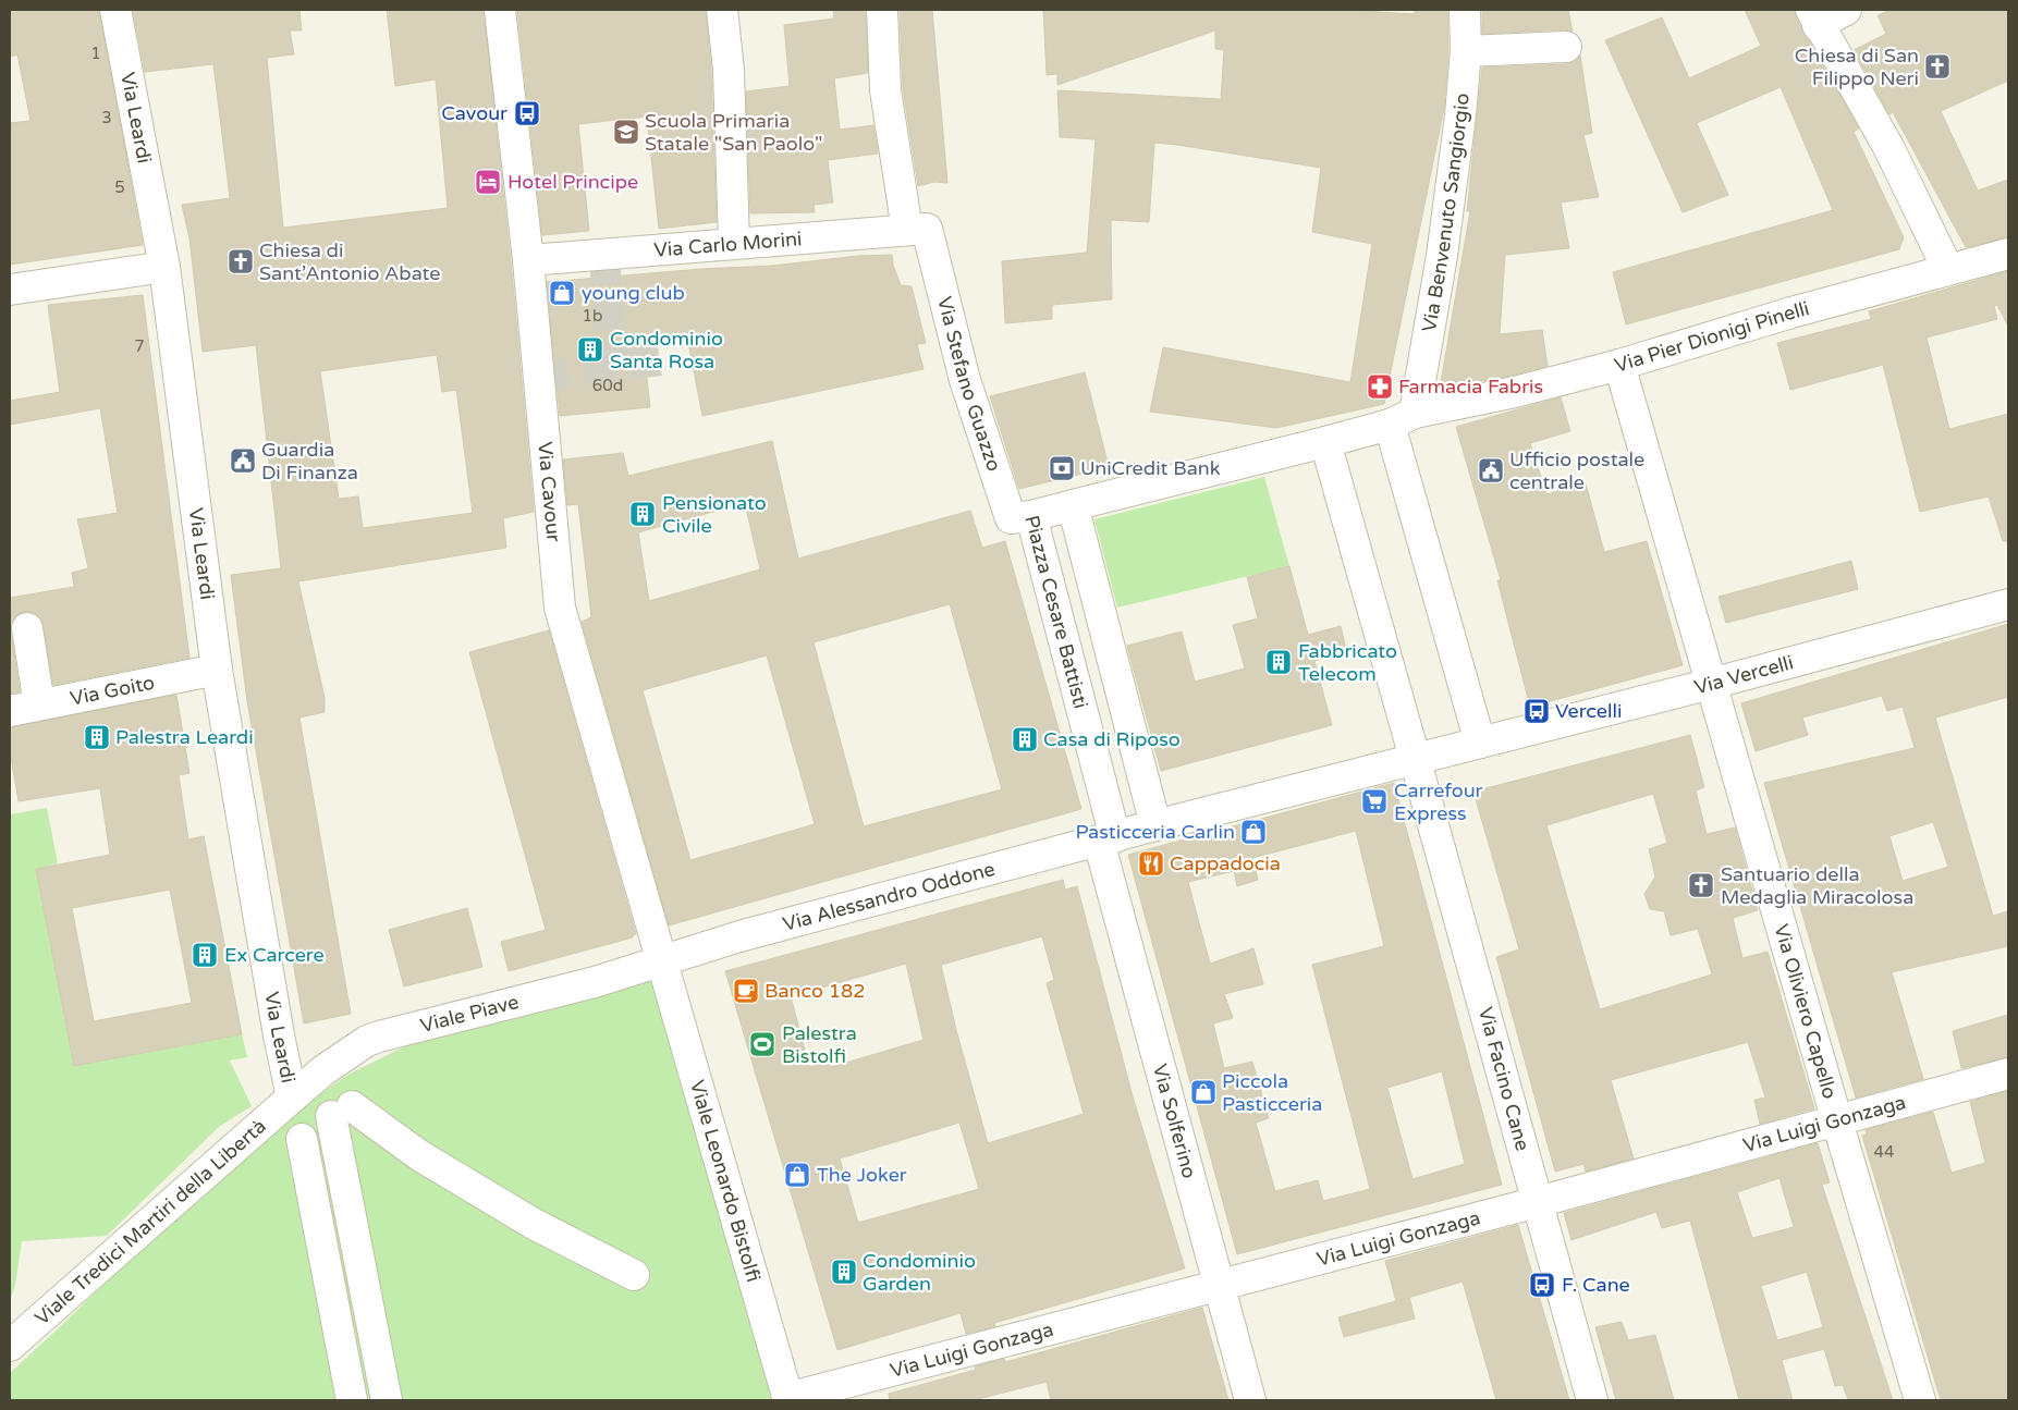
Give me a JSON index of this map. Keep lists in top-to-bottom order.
{
  "streets": {
    "street": [
      "Via Leardi",
      "Via Benvenuto Sangiorgio",
      "Via Carlo Morini",
      "Via Pier Dionigi Pinelli",
      "Via Stefano Guazzo",
      "Via Cavour",
      "Piazza Cesare Battisti",
      "Via Vercelli",
      "Via Goito",
      "Via Alessandro Oddone",
      "Via Oliviero Capello",
      "Viale Piave",
      "Via Facino Cane",
      "Via Solferino",
      "Via Luigi Gonzaga",
      "Viale Leonardo Bistolfi",
      "Viale Tredici Martiri della Libertà"
    ]
  },
  "crossings": [
    ["Via Leardi", "Via Goito"],
    ["Via Leardi", "Viale Piave"],
    ["Via Leardi", "Viale Tredici Martiri della Libertà"],
    ["Via Benvenuto Sangiorgio", "Via Pier Dionigi Pinelli"],
    ["Via Benvenuto Sangiorgio", "Piazza Cesare Battisti"],
    ["Via Carlo Morini", "Via Stefano Guazzo"],
    ["Via Carlo Morini", "Via Cavour"],
    ["Via Pier Dionigi Pinelli", "Piazza Cesare Battisti"],
    ["Via Pier Dionigi Pinelli", "Via Oliviero Capello"],
    ["Via Stefano Guazzo", "Piazza Cesare Battisti"],
    ["Via Cavour", "Via Alessandro Oddone"],
    ["Via Cavour", "Viale Piave"],
    ["Via Cavour", "Viale Leonardo Bistolfi"],
    ["Piazza Cesare Battisti", "Via Alessandro Oddone"],
    ["Piazza Cesare Battisti", "Via Solferino"],
    ["Via Vercelli", "Via Oliviero Capello"],
    ["Via Alessandro Oddone", "Viale Piave"],
    ["Via Alessandro Oddone", "Via Solferino"],
    ["Via Alessandro Oddone", "Viale Leonardo Bistolfi"],
    ["Via Oliviero Capello", "Via Luigi Gonzaga"],
    ["Viale Piave", "Viale Leonardo Bistolfi"],
    ["Viale Piave", "Viale Tredici Martiri della Libertà"],
    ["Via Facino Cane", "Via Luigi Gonzaga"],
    ["Via Solferino", "Via Luigi Gonzaga"],
    ["Via Luigi Gonzaga", "Viale Leonardo Bistolfi"]
  ],
  "places": {
    "church": ["Chiesa di San Filippo Neri", "Chiesa di Sant’Antonio Abate", "Santuario della Medaglia Miracolosa"],
    "bus stop": ["Cavour", "Vercelli", "F. Cane"],
    "school or university": ["Scuola Primaria Statale \"San Paolo\""],
    "hotel": ["Hotel Principe"],
    "shop": [
      "young club",
      "Pasticceria Carlin",
      "Piccola Pasticceria",
      "The Joker"
    ],
    "building": [
      "Condominio Santa Rosa",
      "Pensionato Civile",
      "Fabbricato Telecom",
      "Palestra Leardi",
      "Casa di Riposo",
      "Ex Carcere",
      "Condominio Garden"
    ],
    "pharmacy": ["Farmacia Fabris"],
    "public building": ["Guardia Di Finanza", "Ufficio postale centrale"],
    "bank": ["UniCredit Bank"],
    "supermarket": ["Carrefour Express"],
    "restaurant": ["Cappadocia"],
    "cafe": ["Banco 182"],
    "sports": ["Palestra Bistolfi"]
  },
  "house_numbers": [
    "1",
    "3",
    "5",
    "1b",
    "7",
    "60d",
    "44"
  ]
}
